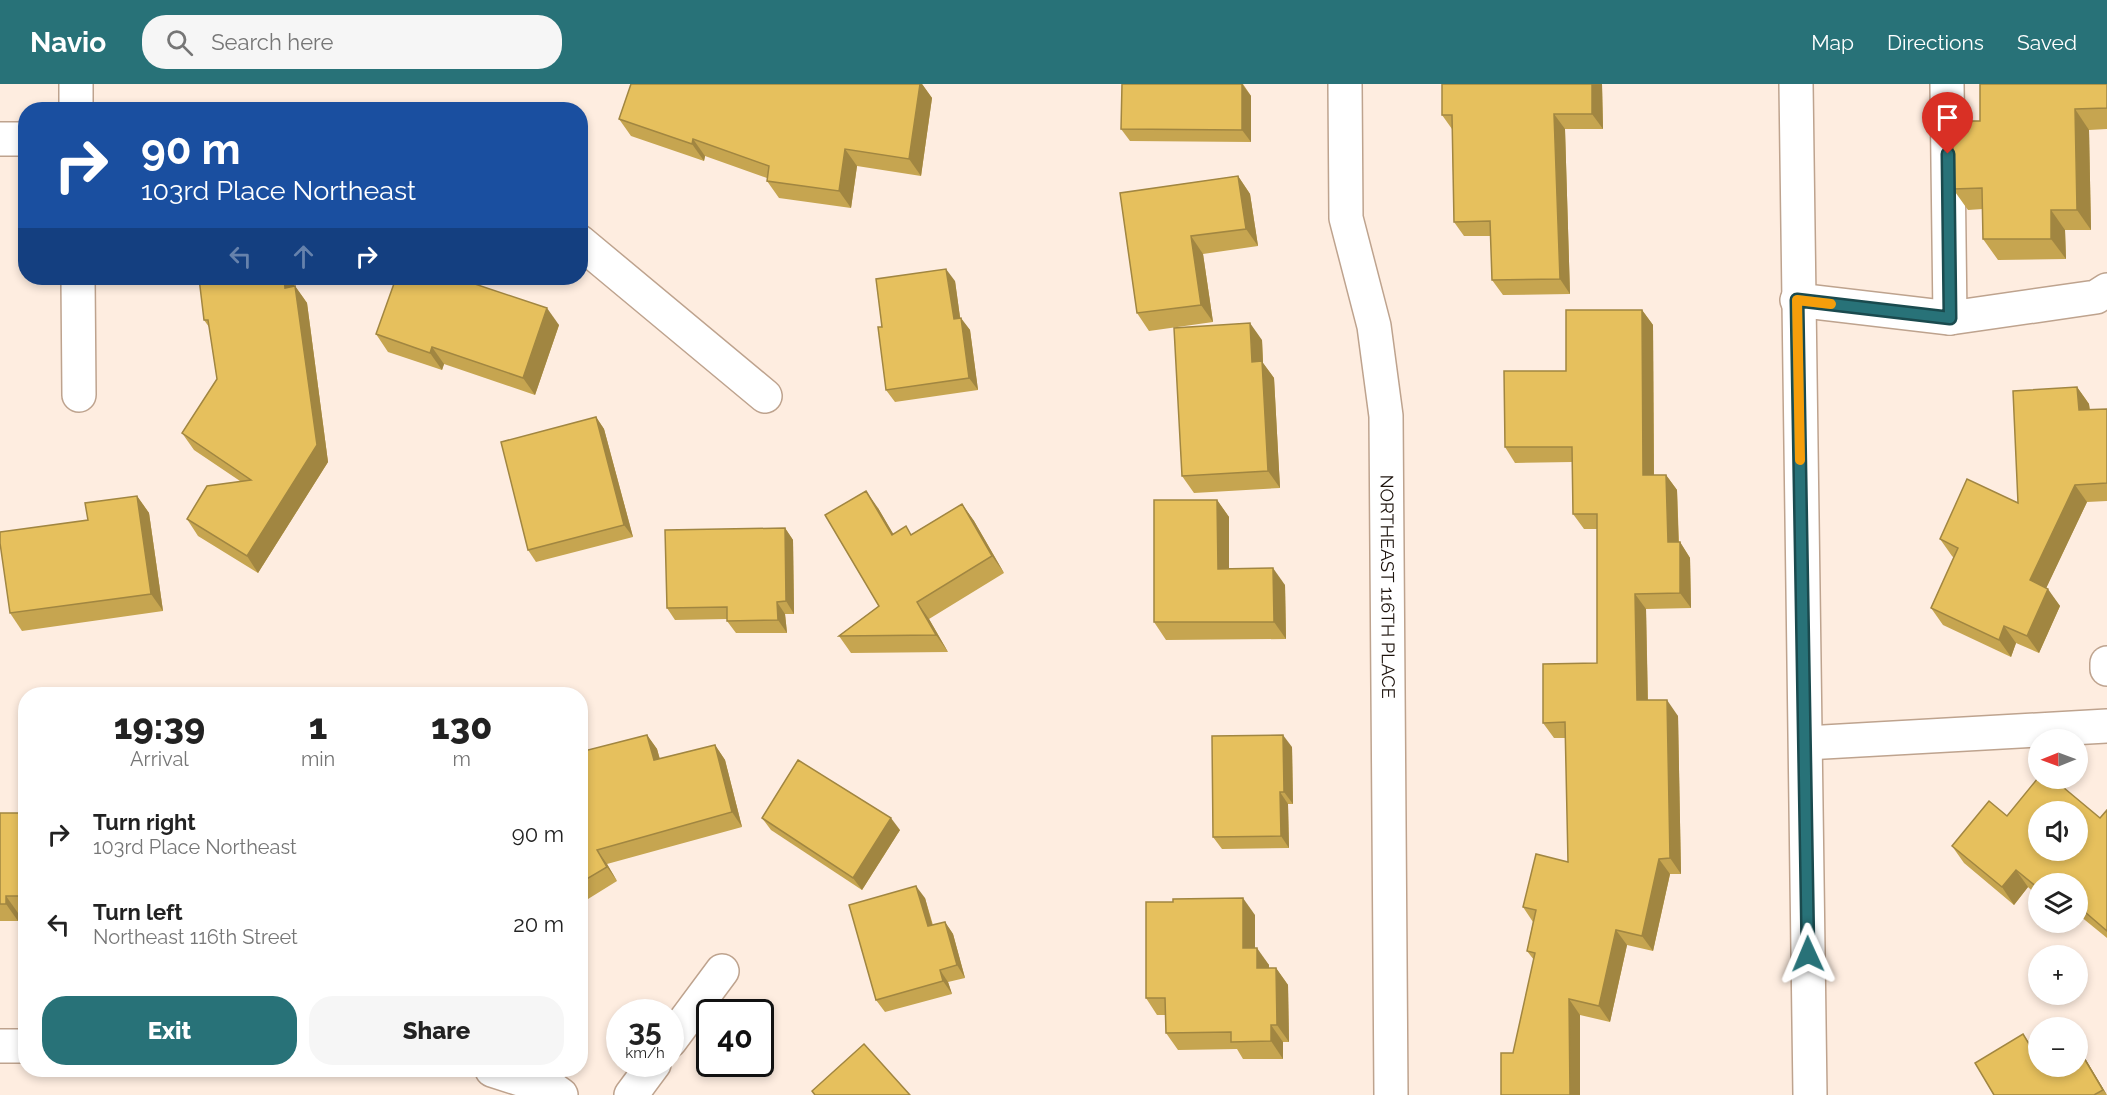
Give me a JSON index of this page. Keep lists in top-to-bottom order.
{
  "streets": {
    "street": ["NORTHEAST 116TH PLACE"]
  },
  "north": "left",
  "page": {
    "header": "Navio",
    "search": "Search here",
    "nav": ["Map", "Directions", "Saved"],
    "turn": ["90 m", "103rd Place Northeast"],
    "eta": [
      "19:39",
      "Arrival",
      "1",
      "min",
      "130",
      "m"
    ],
    "map_buttons": ["+", "−"],
    "list": [
      {
        "name": "Turn right",
        "note": "103rd Place Northeast",
        "value": "90 m"
      },
      {
        "name": "Turn left",
        "note": "Northeast 116th Street",
        "value": "20 m"
      }
    ],
    "buttons": ["Exit", "Share"],
    "speed": "35 km/h",
    "limit": "40"
  }
}
